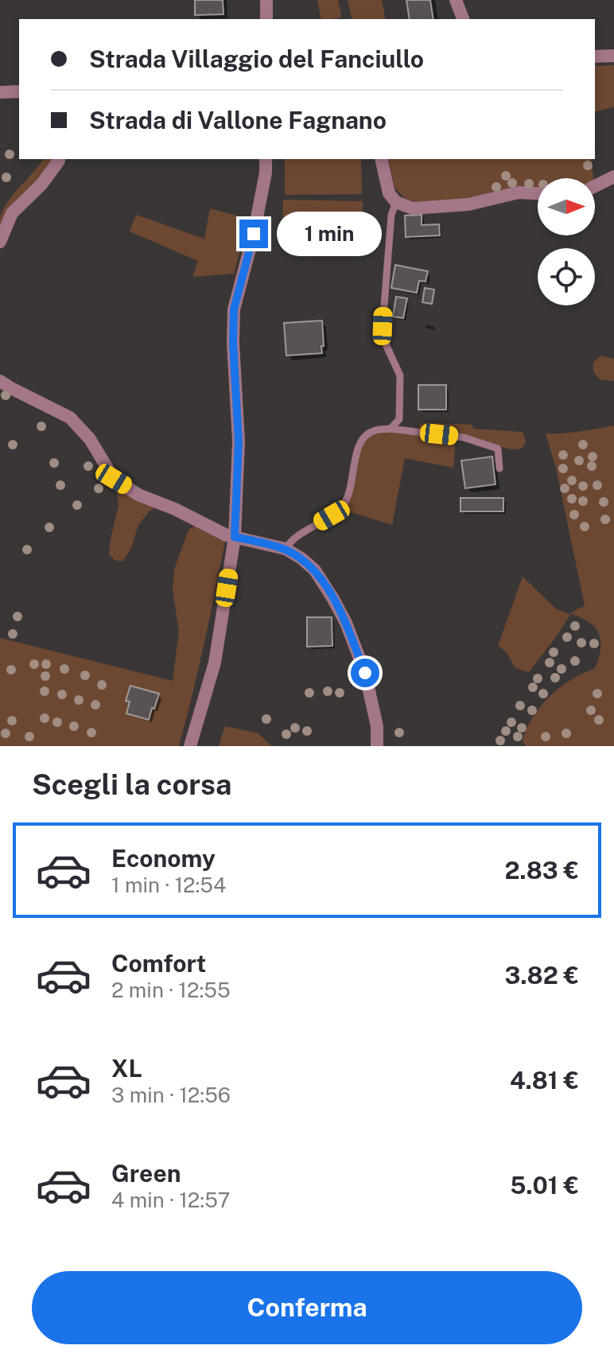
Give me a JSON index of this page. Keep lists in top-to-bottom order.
{
  "north": "right",
  "page": {
    "banner": ["Strada Villaggio del Fanciullo", "Strada di Vallone Fagnano"],
    "bubble": "1 min",
    "heading": "Scegli la corsa",
    "list": [
      {
        "name": "Economy",
        "note": "1 min · 12:54",
        "value": "2.83 €"
      },
      {
        "name": "Comfort",
        "note": "2 min · 12:55",
        "value": "3.82 €"
      },
      {
        "name": "XL",
        "note": "3 min · 12:56",
        "value": "4.81 €"
      },
      {
        "name": "Green",
        "note": "4 min · 12:57",
        "value": "5.01 €"
      }
    ],
    "buttons": "Conferma"
  }
}
